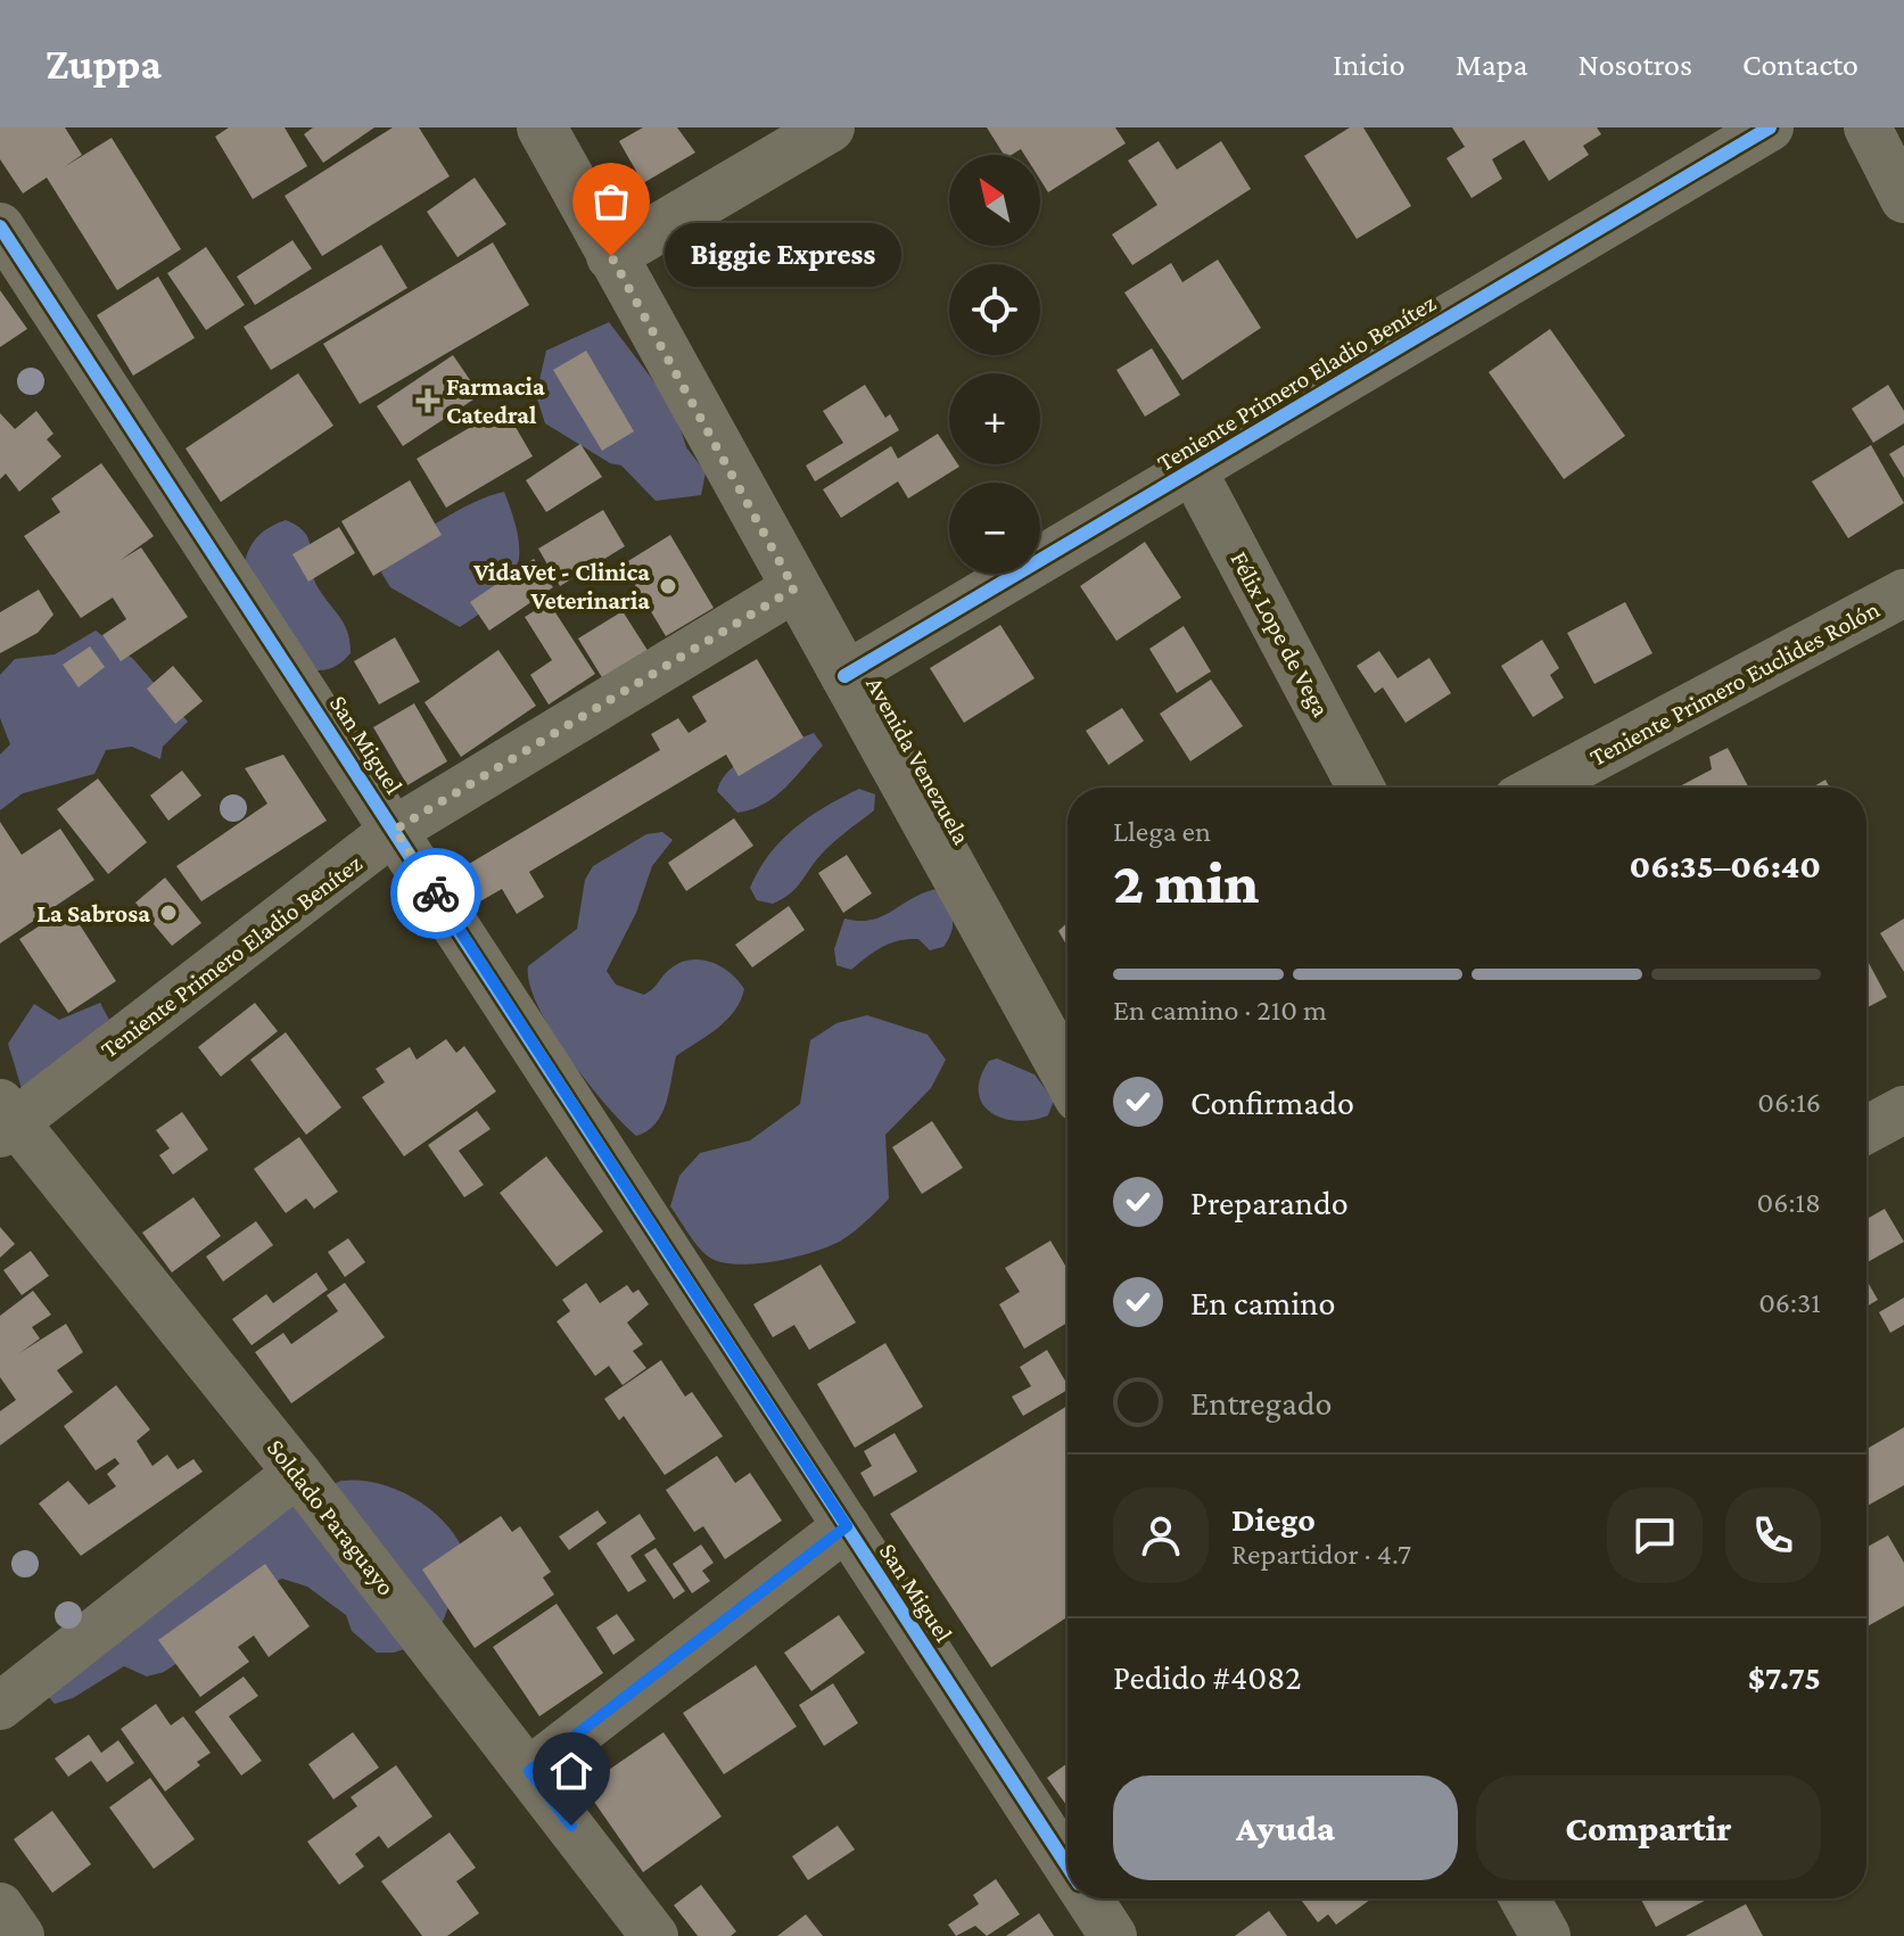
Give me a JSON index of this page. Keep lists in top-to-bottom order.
{
  "streets": {
    "main road": ["Avenida Venezuela"],
    "street": [
      "Teniente Primero Eladio Benítez",
      "Félix Lope de Vega",
      "Teniente Primero Euclides Rolón",
      "San Miguel",
      "Soldado Paraguayo"
    ]
  },
  "crossings": [
    ["Teniente Primero Eladio Benítez", "Félix Lope de Vega"],
    ["Teniente Primero Eladio Benítez", "San Miguel"],
    ["Teniente Primero Eladio Benítez", "Avenida Venezuela"],
    ["Teniente Primero Eladio Benítez", "Soldado Paraguayo"]
  ],
  "places": {
    "other": ["Biggie Express", "VidaVet - Clinica Veterinaria", "La Sabrosa"],
    "health": ["Farmacia Catedral"]
  },
  "north": "top left",
  "page": {
    "header": "Zuppa",
    "nav": [
      "Inicio",
      "Mapa",
      "Nosotros",
      "Contacto"
    ],
    "map_buttons": ["+", "−"],
    "bubble": "Biggie Express",
    "heading": ["2 min", "Llega en", "06:35–06:40"],
    "panel": [
      "Diego",
      "Repartidor · 4.7",
      "Pedido #4082",
      "$7.75"
    ],
    "bar": "En camino · 210 m",
    "list": [
      ["Confirmado", "06:16"],
      ["Preparando", "06:18"],
      ["En camino", "06:31"],
      "Entregado"
    ],
    "buttons": ["Ayuda", "Compartir"]
  }
}
